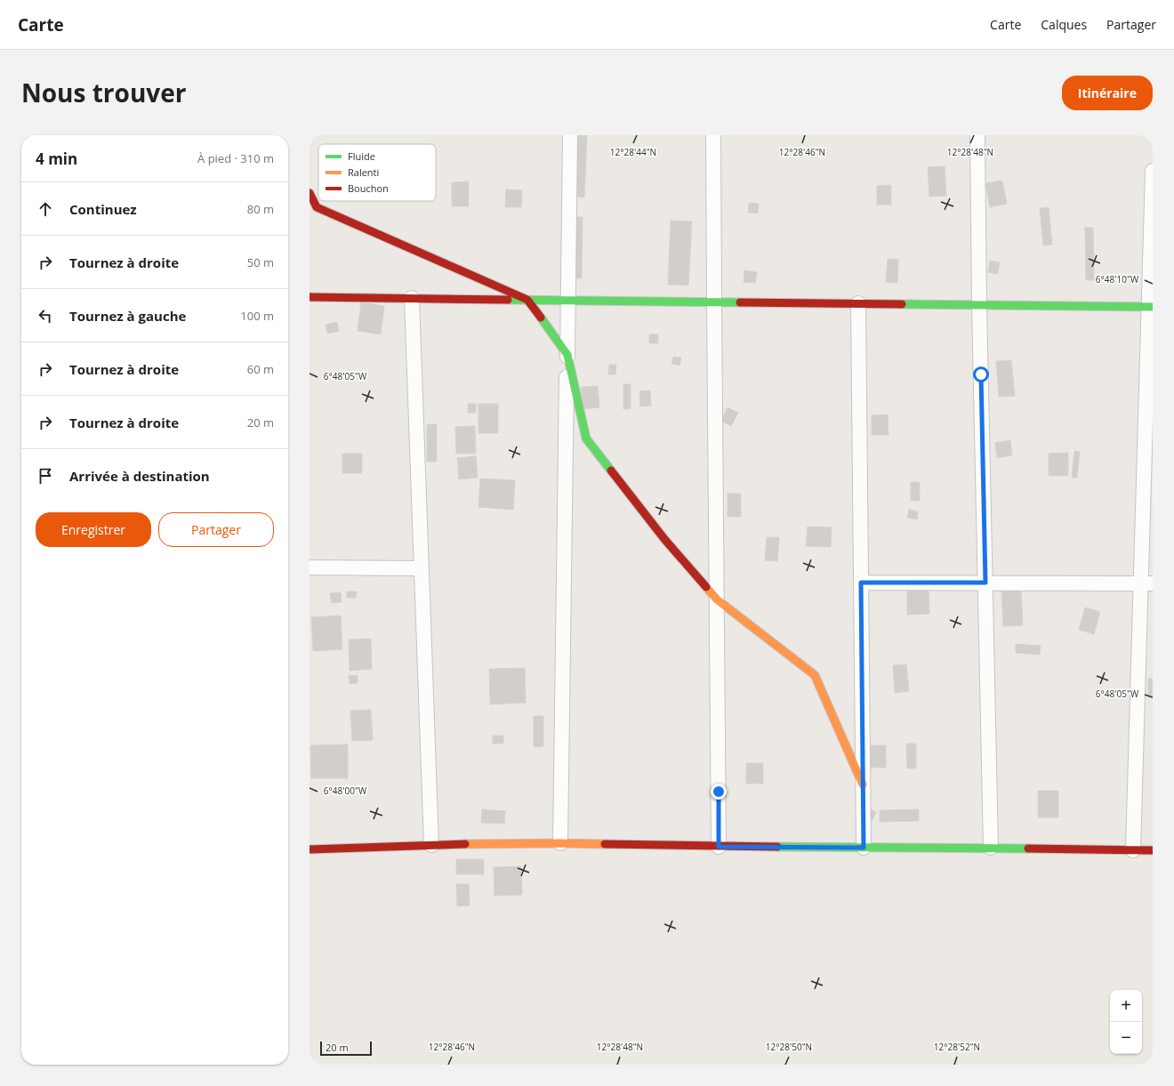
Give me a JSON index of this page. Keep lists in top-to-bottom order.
{
  "legend": ["Fluide", "Ralenti", "Bouchon"],
  "scale_bar": "20 m",
  "page": {
    "header": "Carte",
    "nav": ["Carte", "Calques", "Partager"],
    "title": "Nous trouver",
    "buttons": [
      "Itinéraire",
      ["Enregistrer", "Partager"]
    ],
    "heading": ["4 min", "À pied · 310 m"],
    "list": [
      ["Continuez", "80 m"],
      ["Tournez à droite", "50 m"],
      ["Tournez à gauche", "100 m"],
      ["Tournez à droite", "60 m"],
      ["Tournez à droite", "20 m"],
      "Arrivée à destination"
    ],
    "map_buttons": ["+", "−"],
    "scale": "20 m"
  },
  "coordinates": [
    "12°28'44\"N",
    "12°28'46\"N",
    "12°28'48\"N",
    "6°48'10\"W",
    "6°48'05\"W",
    "6°48'00\"W",
    "12°28'50\"N",
    "12°28'52\"N"
  ]
}
